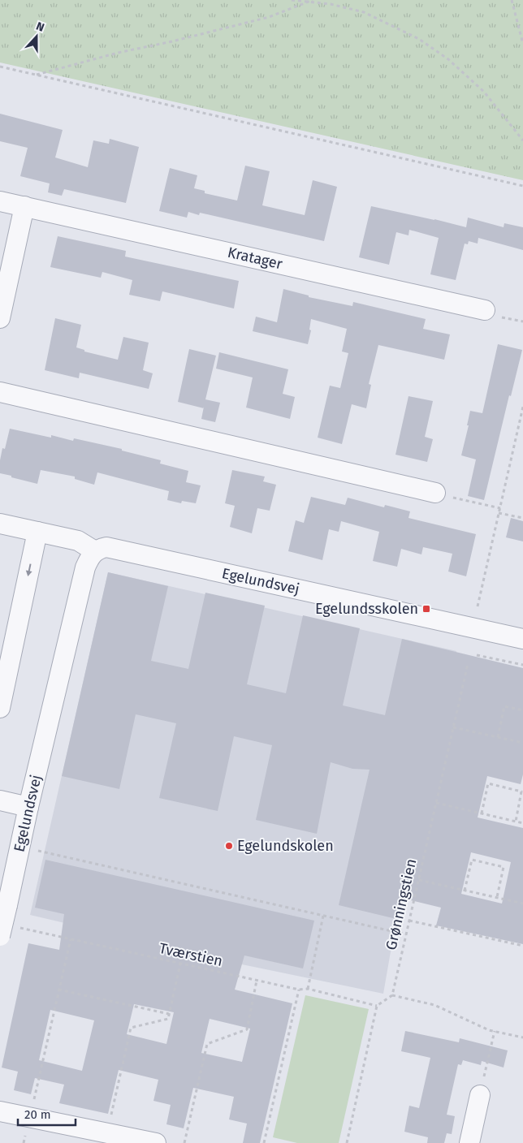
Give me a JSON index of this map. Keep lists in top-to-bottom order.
{
  "streets": {
    "street": ["Kratager", "Egelundsvej"],
    "path": ["Grønningstien", "Tværstien"]
  },
  "crossings": [
    ["Egelundsvej", "Tværstien"]
  ],
  "places": {
    "transit": ["Egelundsskolen"],
    "other": ["Egelundskolen"]
  },
  "scale_bar": "20 m",
  "north": "top"
}
